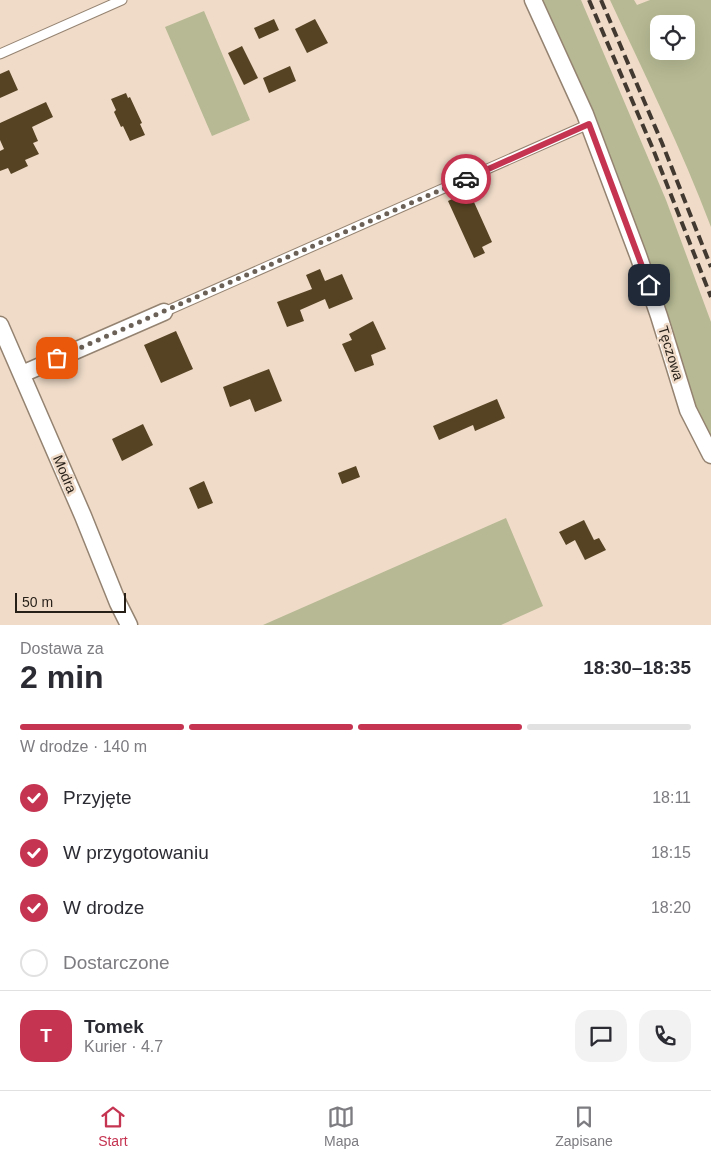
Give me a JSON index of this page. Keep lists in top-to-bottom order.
{
  "streets": {
    "street": ["Tęczowa", "Modra"]
  },
  "scale_bar": "50 m",
  "page": {
    "scale": "50 m",
    "heading": ["2 min", "Dostawa za", "18:30–18:35"],
    "panel": ["Tomek", "Kurier · 4.7"],
    "bar": "W drodze · 140 m",
    "list": [
      ["Przyjęte", "18:11"],
      ["W przygotowaniu", "18:15"],
      ["W drodze", "18:20"],
      "Dostarczone"
    ],
    "round": "T",
    "tabs": ["Start", "Mapa", "Zapisane"]
  }
}
